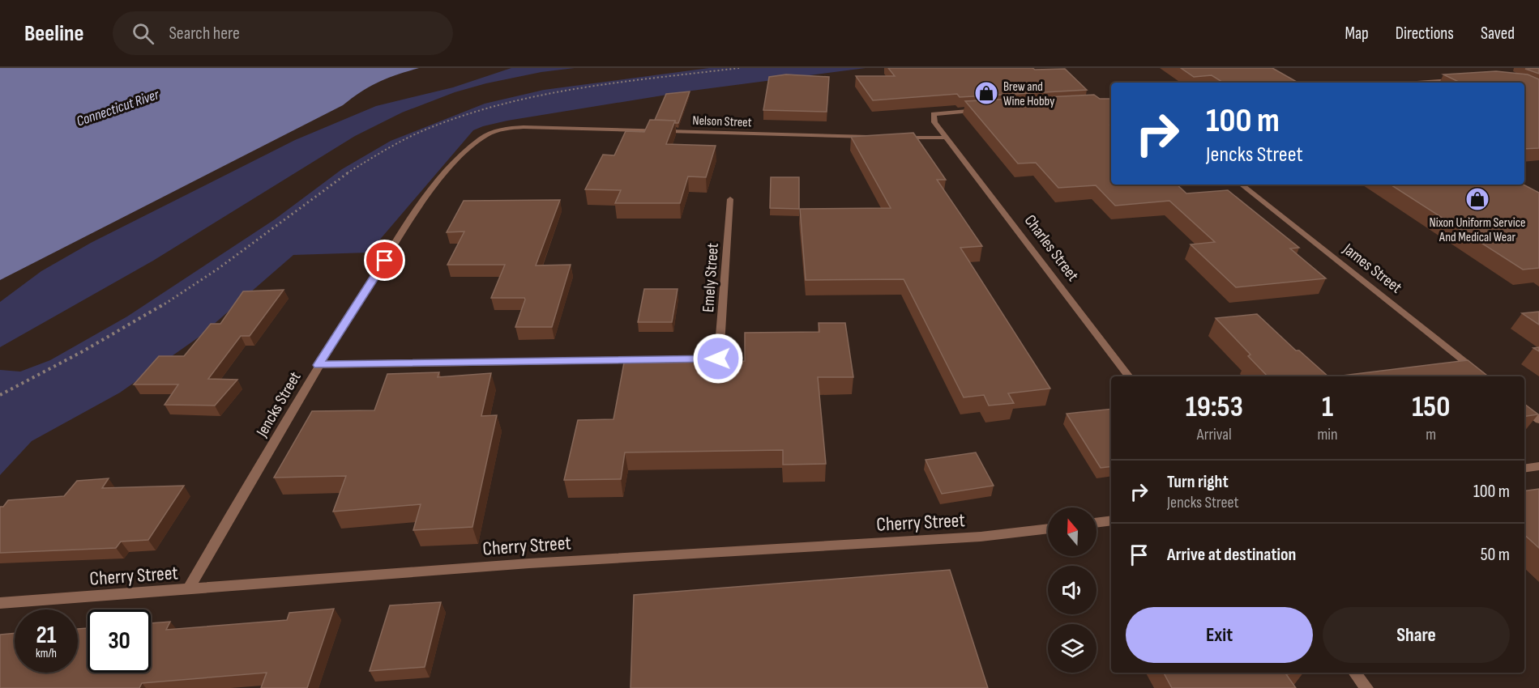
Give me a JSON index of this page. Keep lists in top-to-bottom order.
{
  "streets": {
    "street": [
      "Nelson Street",
      "Charles Street",
      "James Street",
      "Emely Street",
      "Jencks Street",
      "Cherry Street"
    ]
  },
  "crossings": [
    ["Nelson Street", "Jencks Street"],
    ["Emely Street", "Jencks Street"],
    ["Jencks Street", "Cherry Street"]
  ],
  "water": ["Connecticut River"],
  "places": {
    "shop": ["Brew and Wine Hobby", "Nixon Uniform Service And Medical Wear"]
  },
  "north": "top",
  "page": {
    "header": "Beeline",
    "search": "Search here",
    "nav": ["Map", "Directions", "Saved"],
    "turn": ["100 m", "Jencks Street"],
    "eta": [
      "19:53",
      "Arrival",
      "1",
      "min",
      "150",
      "m"
    ],
    "list": [
      {
        "name": "Turn right",
        "note": "Jencks Street",
        "value": "100 m"
      },
      {
        "name": "Arrive at destination",
        "value": "50 m"
      }
    ],
    "buttons": ["Exit", "Share"],
    "speed": "21 km/h",
    "limit": "30"
  }
}
